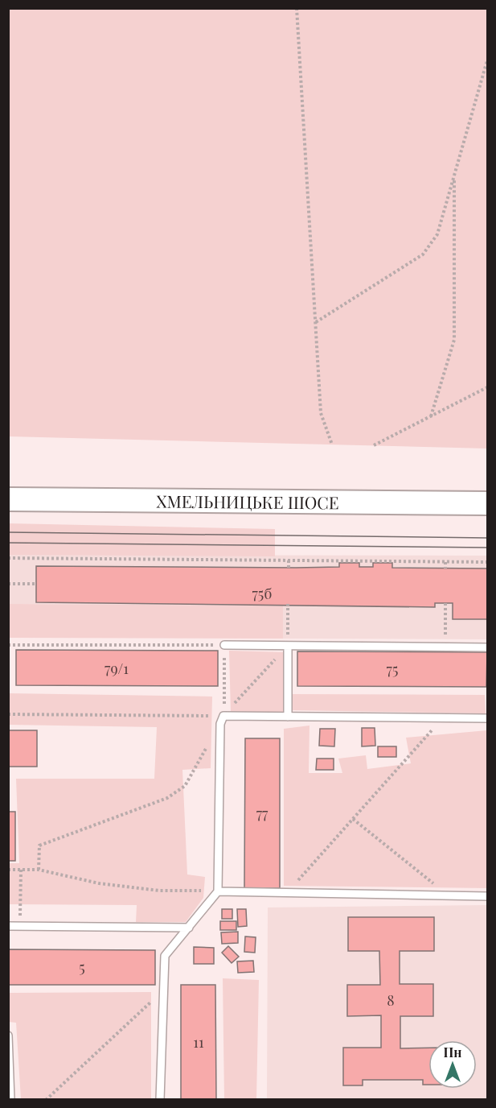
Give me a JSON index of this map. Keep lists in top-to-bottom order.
{
  "streets": {
    "main road": ["ХМЕЛЬНИЦЬКЕ ШОСЕ"]
  },
  "house_numbers": [
    "75б",
    "79/1",
    "75",
    "77",
    "5",
    "8",
    "11"
  ],
  "north": "top"
}
